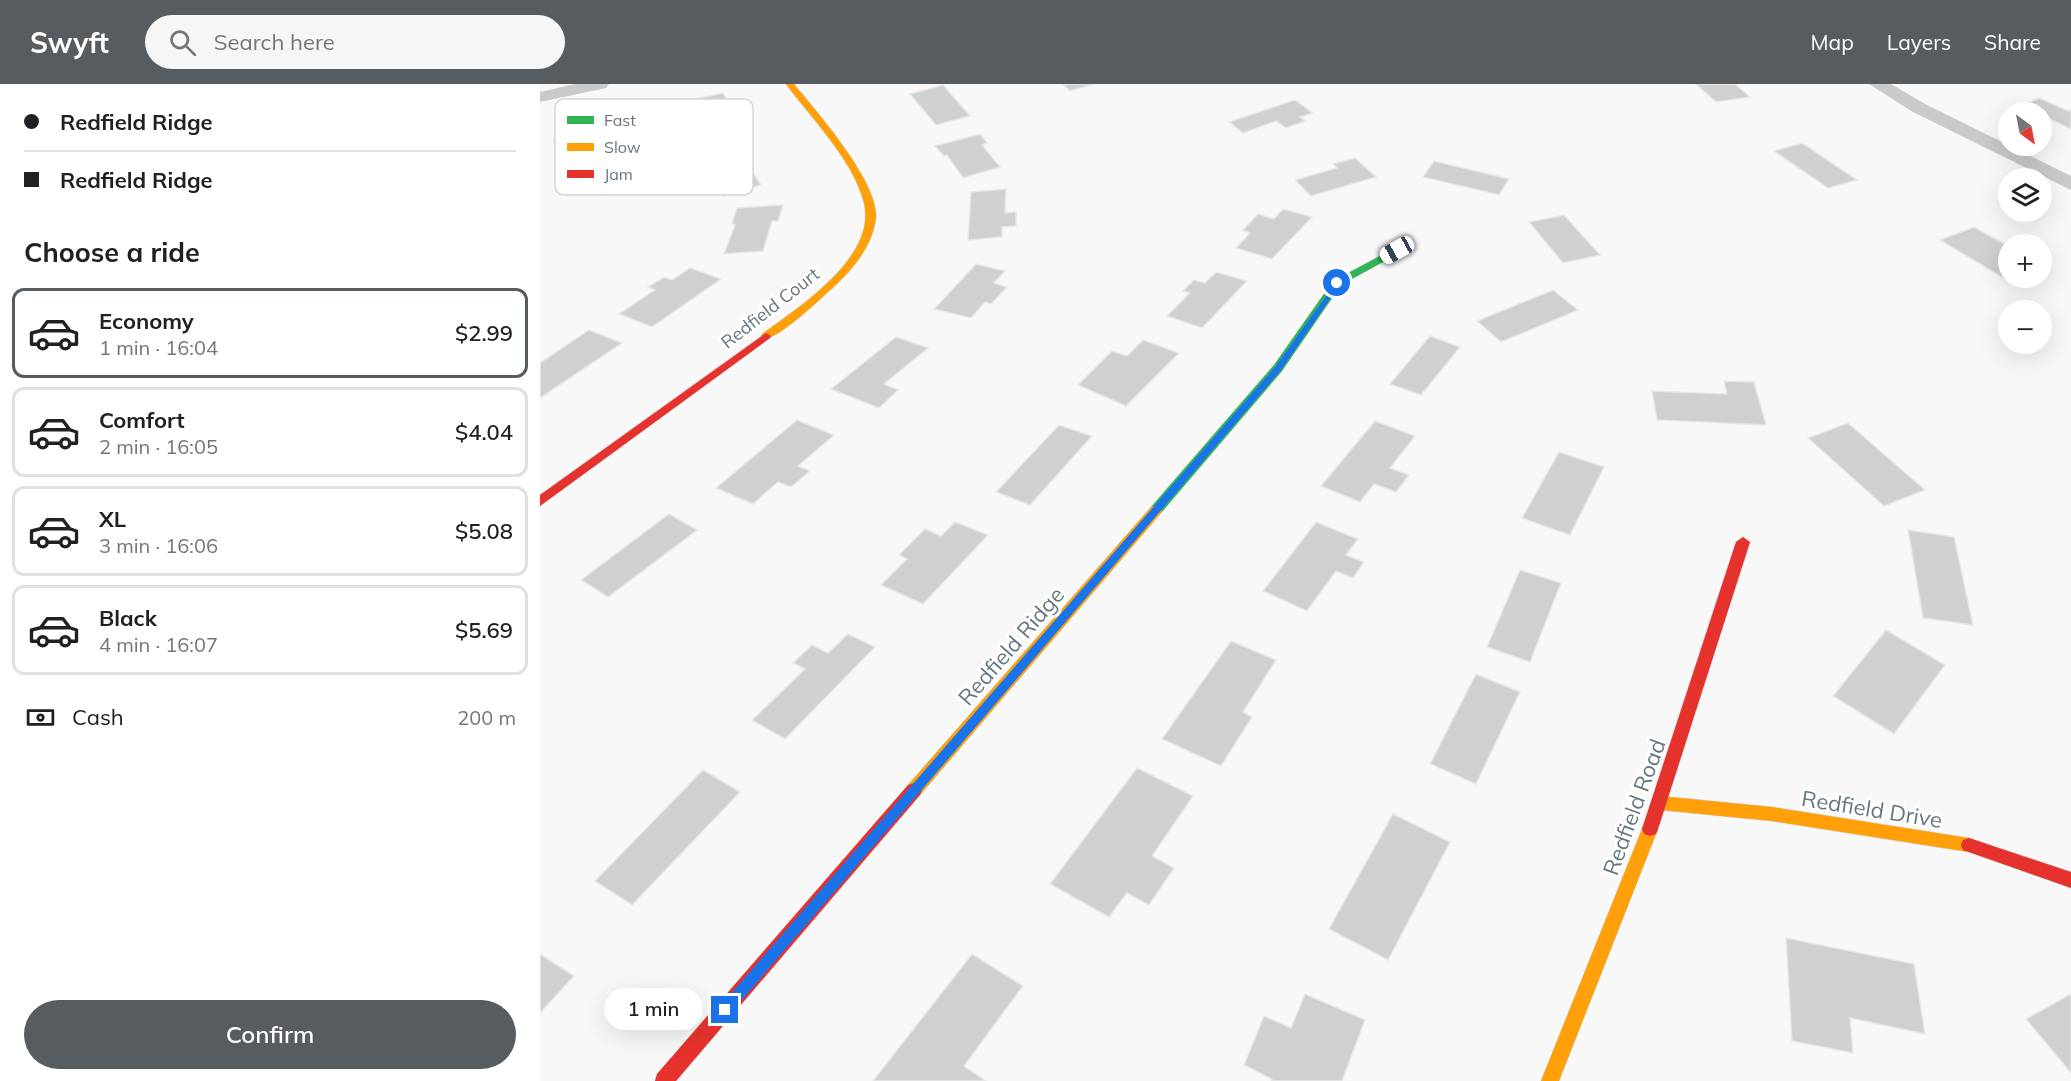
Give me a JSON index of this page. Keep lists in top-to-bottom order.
{
  "streets": {
    "street": [
      "Redfield Court",
      "Redfield Ridge",
      "Redfield Road",
      "Redfield Drive"
    ]
  },
  "crossings": [
    ["Redfield Road", "Redfield Drive"]
  ],
  "legend": ["Fast", "Slow", "Jam"],
  "north": "bottom right",
  "page": {
    "header": "Swyft",
    "search": "Search here",
    "nav": ["Map", "Layers", "Share"],
    "banner": ["Redfield Ridge", "Redfield Ridge"],
    "map_buttons": ["+", "−"],
    "heading": "Choose a ride",
    "list": [
      {
        "name": "Economy",
        "note": "1 min · 16:04",
        "value": "$2.99"
      },
      {
        "name": "Comfort",
        "note": "2 min · 16:05",
        "value": "$4.04"
      },
      {
        "name": "XL",
        "note": "3 min · 16:06",
        "value": "$5.08"
      },
      {
        "name": "Black",
        "note": "4 min · 16:07",
        "value": "$5.69"
      }
    ],
    "pay": ["Cash", "200 m"],
    "buttons": "Confirm",
    "bubble": "1 min"
  }
}
